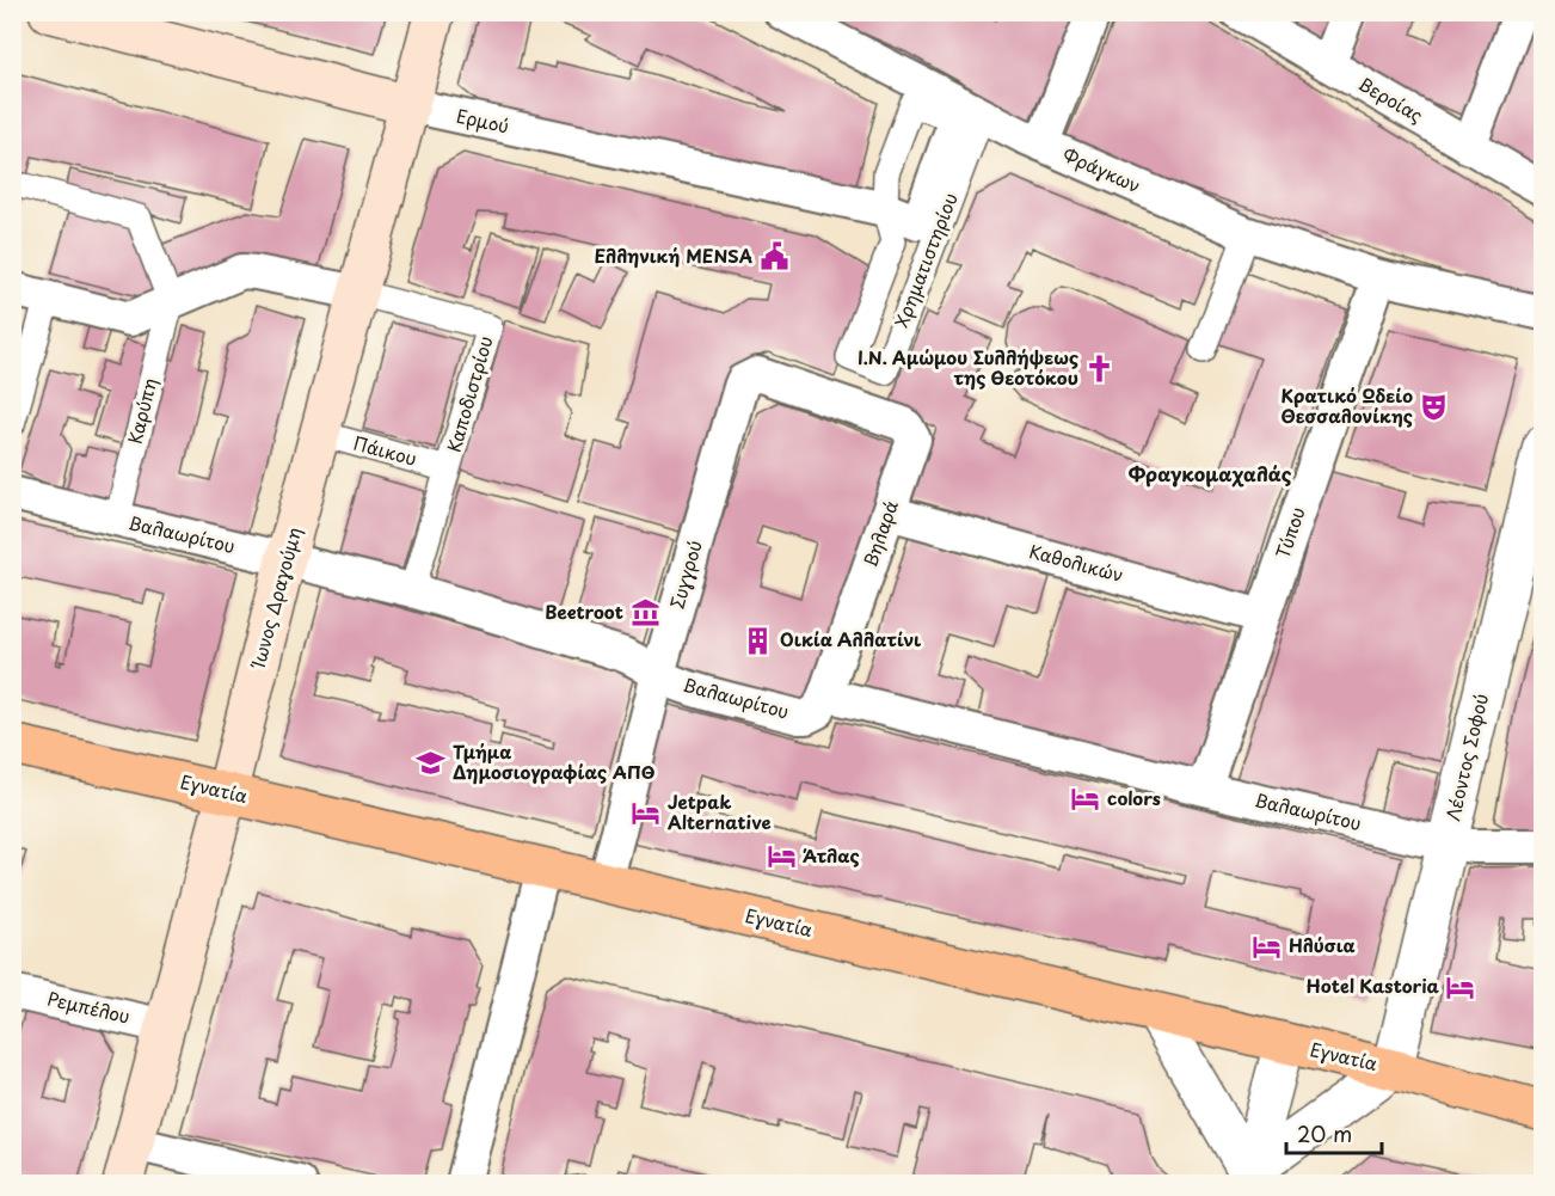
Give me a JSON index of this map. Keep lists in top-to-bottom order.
{
  "streets": {
    "main road": ["Ερμού", "Ίωνος Δραγούμη", "Εγνατία"],
    "street": [
      "Βεροίας",
      "Φράγκων",
      "Χρηματιστηρίου",
      "Καποδιστρίου",
      "Καρύπη",
      "Πάικου",
      "Τύπου",
      "Βηλαρά",
      "Βαλαωρίτου",
      "Καθολικών",
      "Συγγρού",
      "Λέοντος Σοφού",
      "Ρεμπέλου"
    ]
  },
  "crossings": [
    ["Ερμού", "Φράγκων"],
    ["Ερμού", "Χρηματιστηρίου"],
    ["Ερμού", "Ίωνος Δραγούμη"],
    ["Φράγκων", "Χρηματιστηρίου"],
    ["Φράγκων", "Τύπου"],
    ["Καποδιστρίου", "Πάικου"],
    ["Καποδιστρίου", "Βαλαωρίτου"],
    ["Καποδιστρίου", "Ίωνος Δραγούμη"],
    ["Καρύπη", "Βαλαωρίτου"],
    ["Πάικου", "Ίωνος Δραγούμη"],
    ["Τύπου", "Βαλαωρίτου"],
    ["Τύπου", "Καθολικών"],
    ["Βηλαρά", "Βαλαωρίτου"],
    ["Βηλαρά", "Καθολικών"],
    ["Βηλαρά", "Συγγρού"],
    ["Βαλαωρίτου", "Συγγρού"],
    ["Βαλαωρίτου", "Ίωνος Δραγούμη"],
    ["Βαλαωρίτου", "Λέοντος Σοφού"],
    ["Συγγρού", "Εγνατία"],
    ["Ίωνος Δραγούμη", "Εγνατία"],
    ["Ίωνος Δραγούμη", "Ρεμπέλου"],
    ["Λέοντος Σοφού", "Εγνατία"]
  ],
  "districts": ["Φραγκομαχαλάς"],
  "places": {
    "public building": ["Ελληνική MENSA"],
    "church": ["I.N. Αμώμου Συλλήψεως της Θεοτόκου"],
    "theatre": ["Κρατικό Ωδείο Θεσσαλονίκης"],
    "museum": ["Beetroot"],
    "building": ["Οικία Αλλατίνι"],
    "school or university": ["Τμήμα Δημοσιογραφίας ΑΠΘ"],
    "hotel": [
      "colors",
      "Jetpak Alternative",
      "Άτλας",
      "Ηλύσια",
      "Hotel Kastoria"
    ]
  },
  "scale_bar": "20 m"
}
